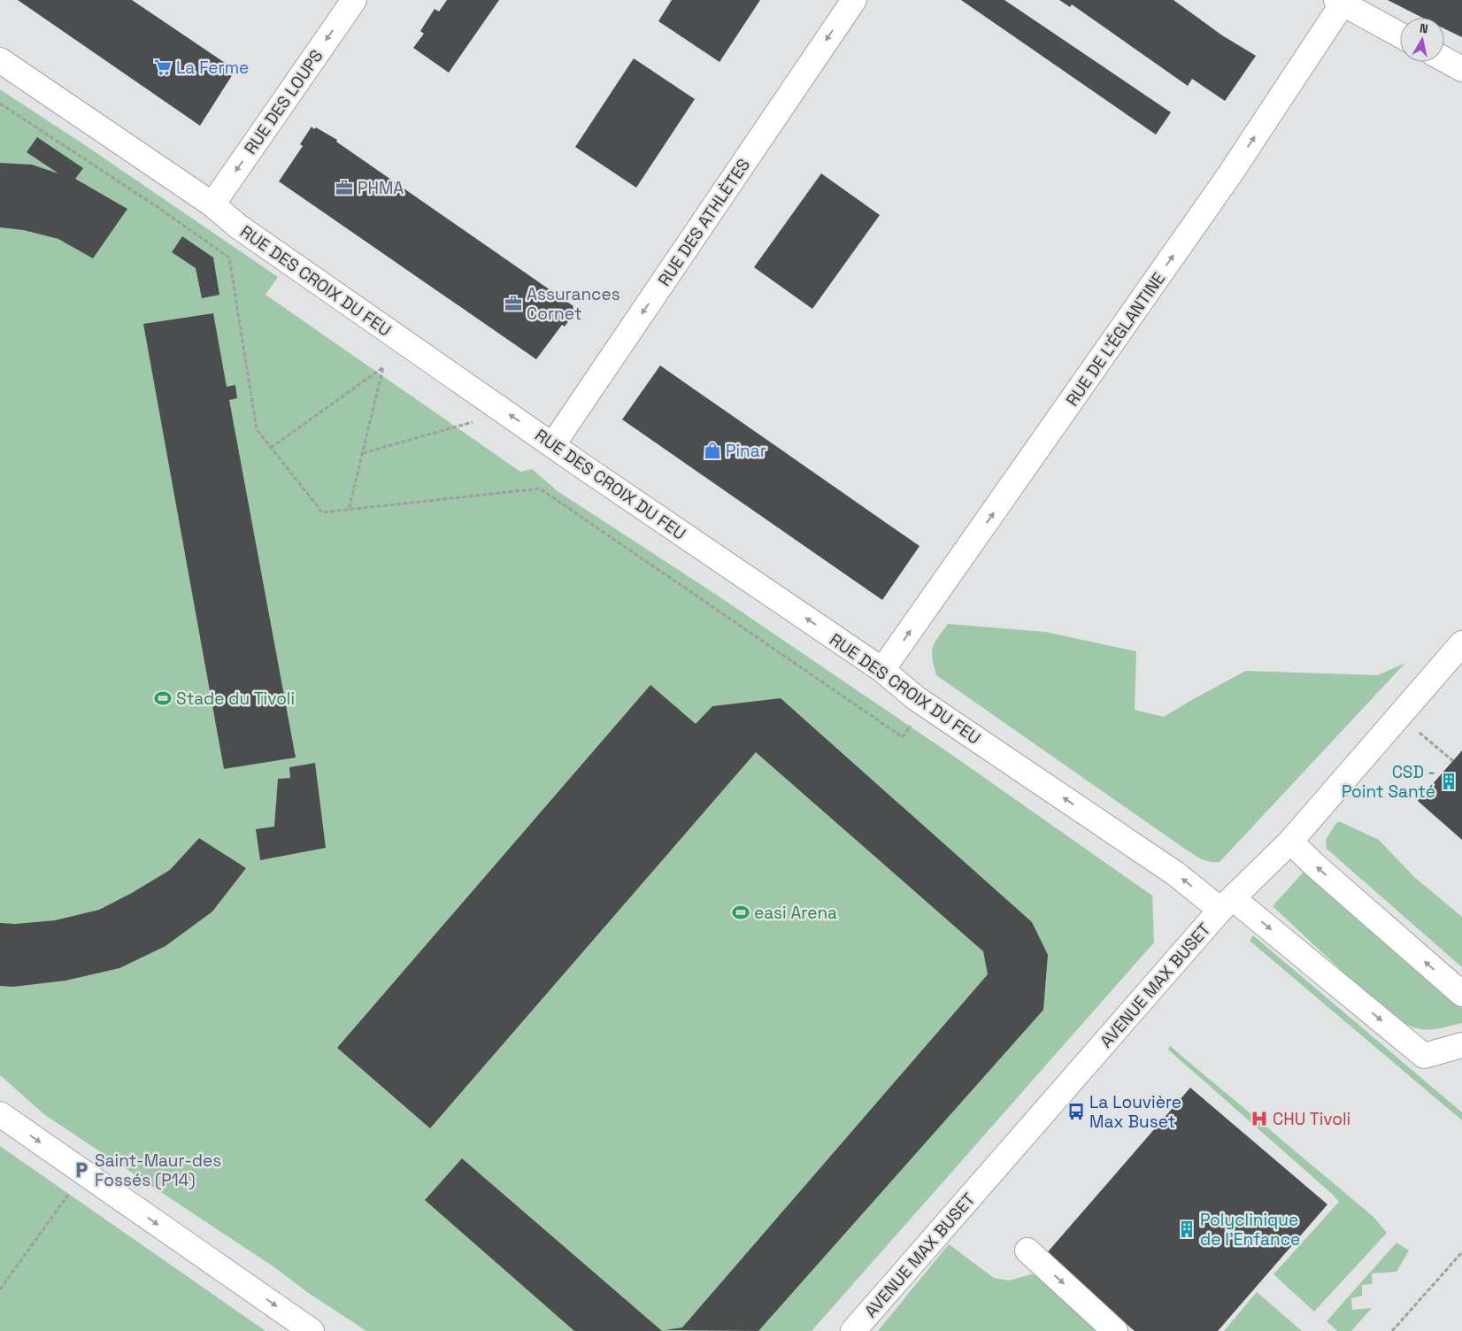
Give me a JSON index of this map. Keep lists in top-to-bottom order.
{
  "streets": {
    "street": [
      "RUE DES LOUPS",
      "RUE DES ATHLÈTES",
      "RUE DES CROIX DU FEU",
      "RUE DE L'ÉGLANTINE",
      "AVENUE MAX BUSET"
    ]
  },
  "crossings": [
    ["RUE DES LOUPS", "RUE DES CROIX DU FEU"],
    ["RUE DES ATHLÈTES", "RUE DES CROIX DU FEU"],
    ["RUE DES CROIX DU FEU", "RUE DE L'ÉGLANTINE"],
    ["RUE DES CROIX DU FEU", "AVENUE MAX BUSET"]
  ],
  "one_way": ["RUE DES LOUPS", "RUE DES ATHLÈTES", "RUE DE L'ÉGLANTINE"],
  "places": {
    "supermarket": ["La Ferme"],
    "office": ["PHMA", "Assurances Cornet"],
    "shop": ["Pinar"],
    "sports": ["Stade du Tivoli", "easi Arena"],
    "building": ["CSD - Point Santé", "Polyclinique de l'Enfance"],
    "bus stop": ["La Louvière Max Buset"],
    "hospital": ["CHU Tivoli"],
    "parking": ["Saint-Maur-des Fossés (P14)"]
  },
  "north": "top"
}
